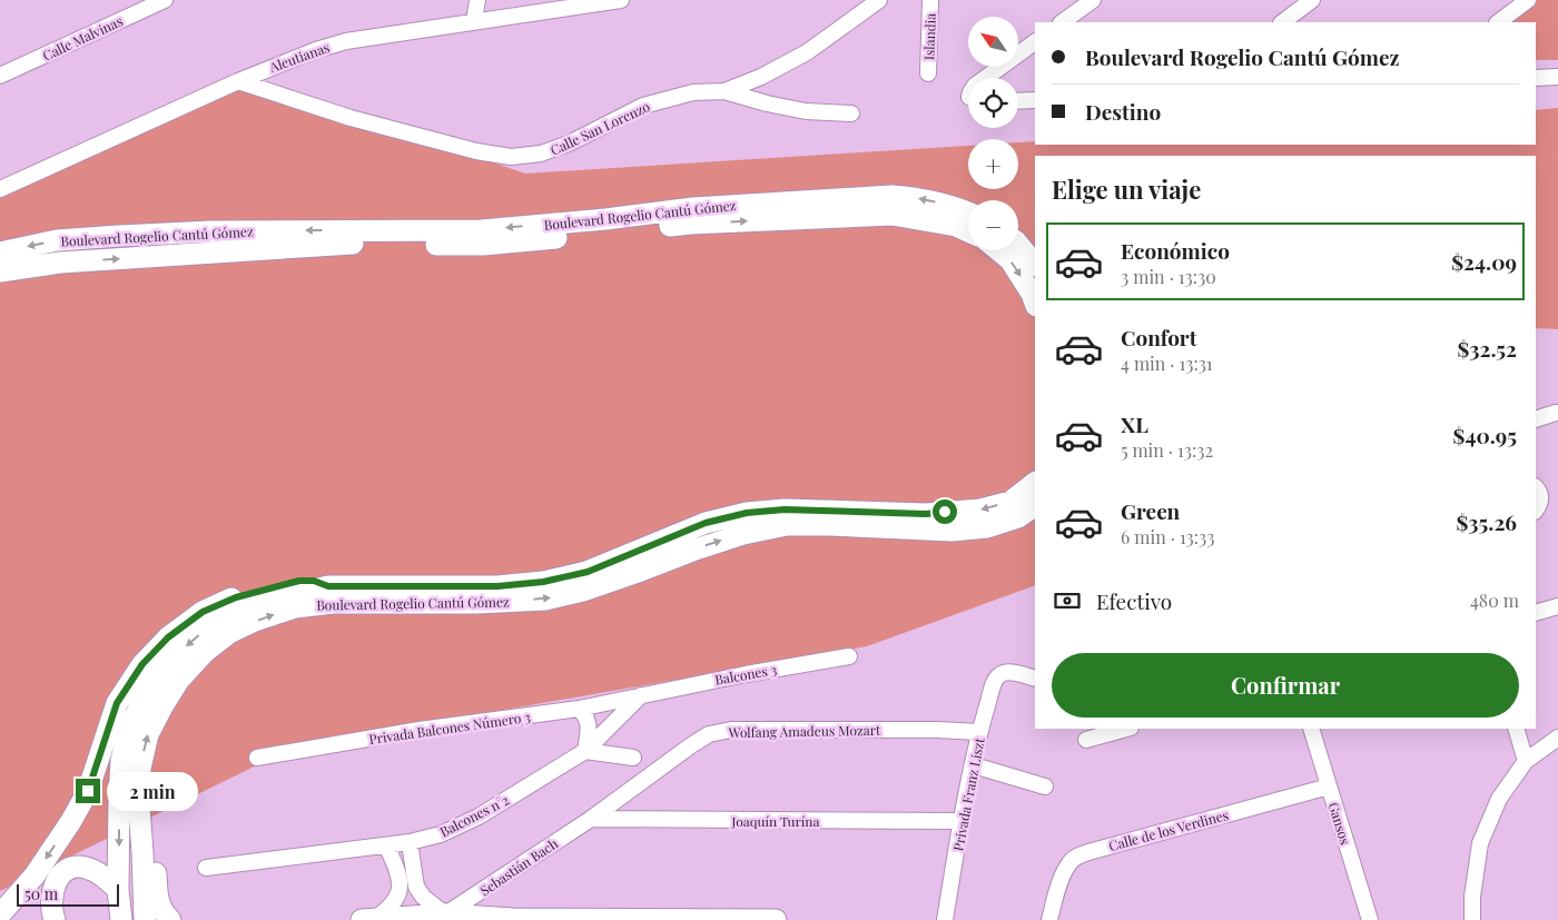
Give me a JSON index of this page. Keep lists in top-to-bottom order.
{
  "streets": {
    "main road": ["Boulevard Rogelio Cantú Gómez"],
    "street": [
      "Islandia",
      "Calle Malvinas",
      "Aleutianas",
      "Calle San Lorenzo",
      "Balcones 3",
      "Privada Balcones Número 3",
      "Wolfang Amadeus Mozart",
      "Privada Franz Liszt",
      "Balcones n°2",
      "Joaquín Turína",
      "Gansos",
      "Calle de los Verdines",
      "Sebastián Bach"
    ]
  },
  "crossings": [
    ["Aleutianas", "Calle San Lorenzo"],
    ["Balcones 3", "Privada Balcones Número 3"],
    ["Balcones 3", "Balcones n°2"],
    ["Privada Balcones Número 3", "Balcones n°2"],
    ["Wolfang Amadeus Mozart", "Privada Franz Liszt"],
    ["Wolfang Amadeus Mozart", "Joaquín Turína"],
    ["Wolfang Amadeus Mozart", "Sebastián Bach"],
    ["Privada Franz Liszt", "Joaquín Turína"],
    ["Joaquín Turína", "Sebastián Bach"],
    ["Gansos", "Calle de los Verdines"]
  ],
  "scale_bar": "50 m",
  "north": "top left",
  "page": {
    "map_buttons": ["+", "−"],
    "banner": ["Boulevard Rogelio Cantú Gómez", "Destino"],
    "heading": "Elige un viaje",
    "list": [
      {
        "name": "Económico",
        "note": "3 min · 13:30",
        "value": "$24.09"
      },
      {
        "name": "Confort",
        "note": "4 min · 13:31",
        "value": "$32.52"
      },
      {
        "name": "XL",
        "note": "5 min · 13:32",
        "value": "$40.95"
      },
      {
        "name": "Green",
        "note": "6 min · 13:33",
        "value": "$35.26"
      }
    ],
    "pay": ["Efectivo", "480 m"],
    "buttons": "Confirmar",
    "bubble": "2 min",
    "scale": "50 m"
  }
}
